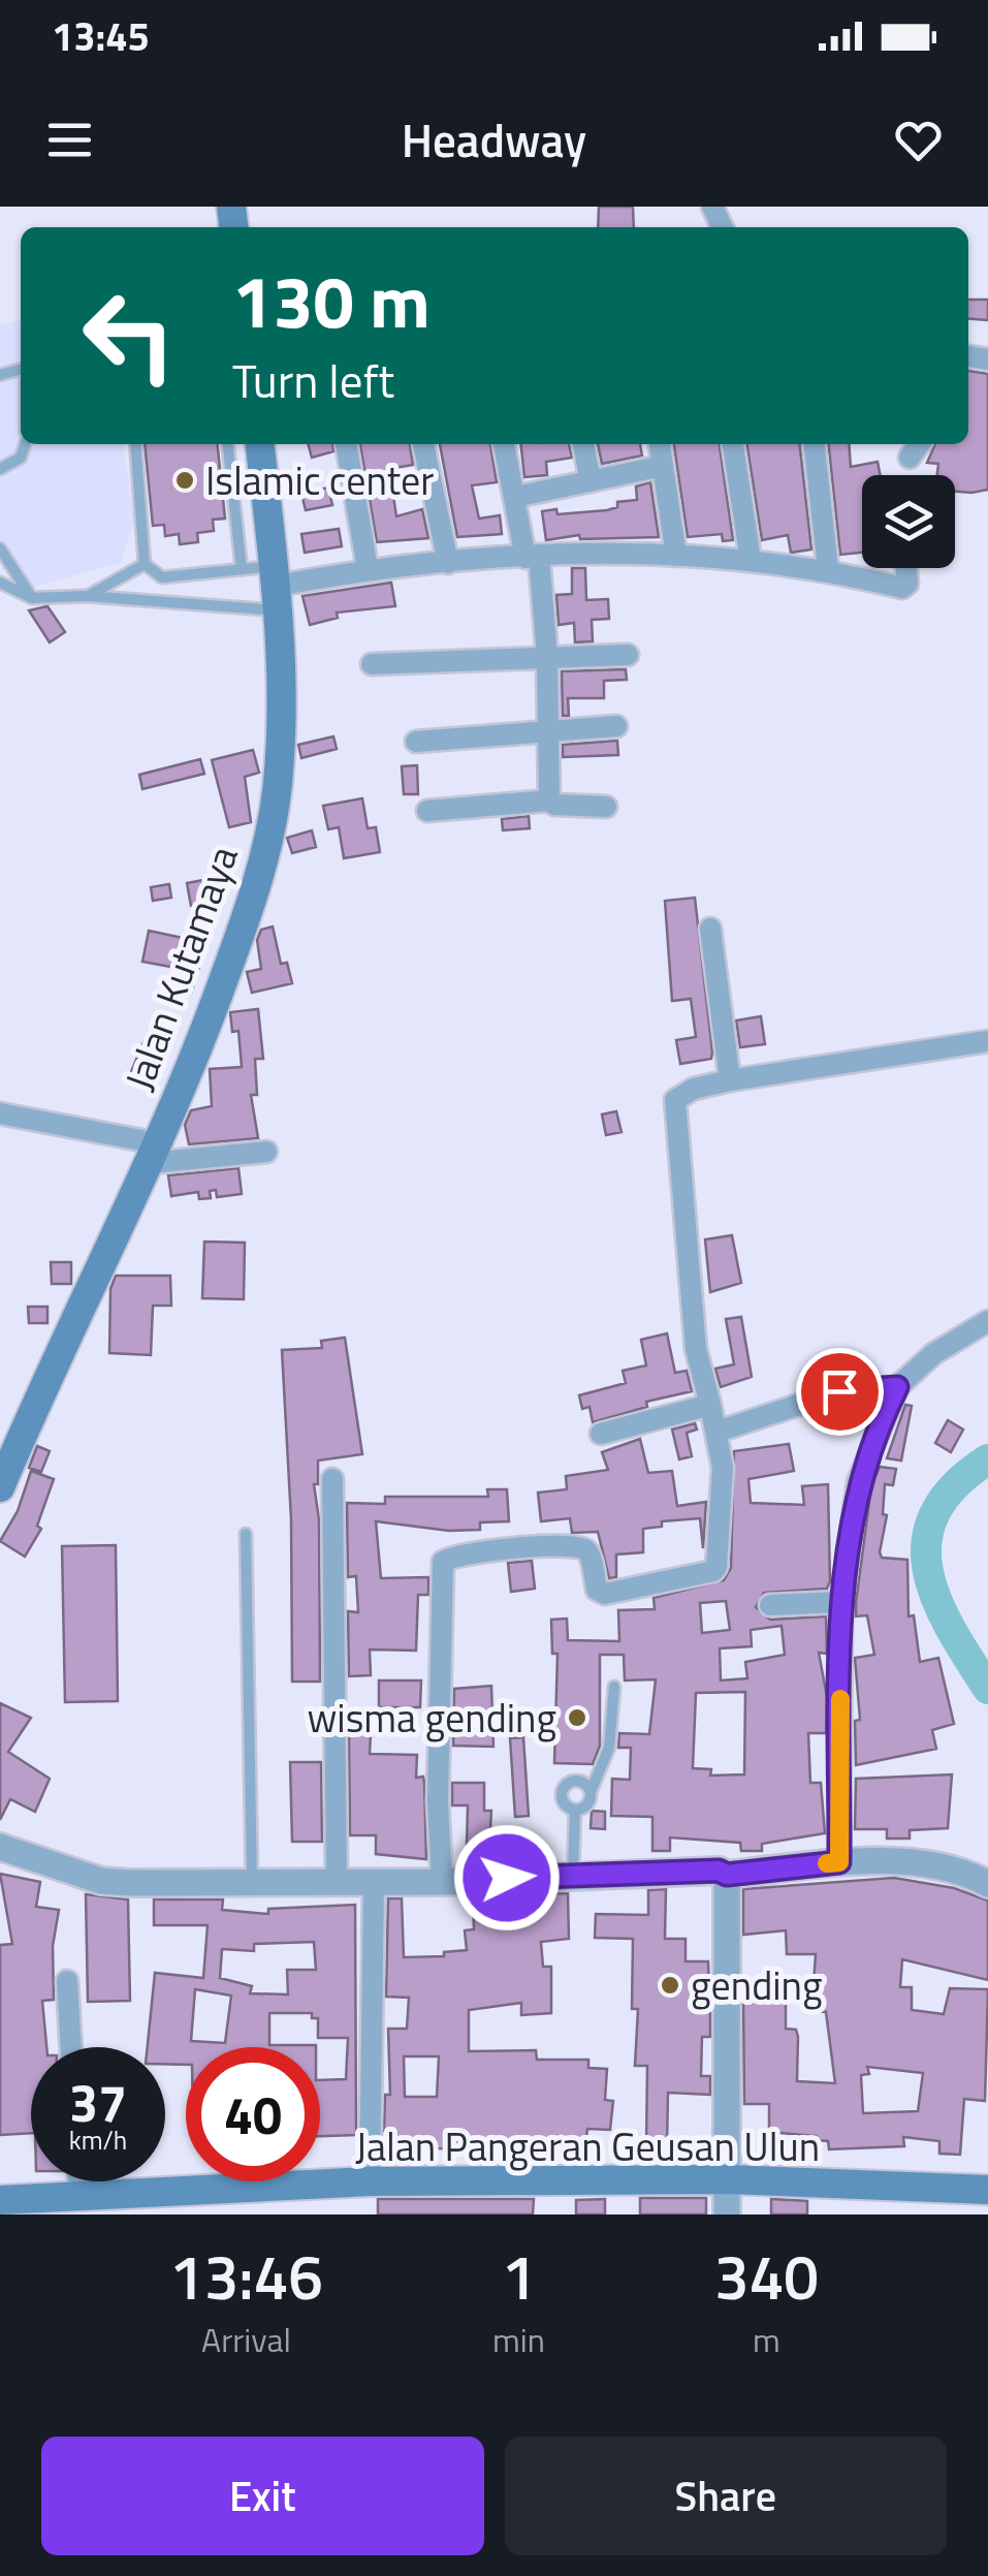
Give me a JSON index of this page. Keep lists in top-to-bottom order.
{
  "streets": {
    "main road": ["Jalan Kutamaya", "Jalan Pangeran Geusan Ulun"]
  },
  "places": ["Islamic center", "wisma gending", "gending"],
  "page": {
    "status": "13:45",
    "header": "Headway",
    "turn": ["130 m", "Turn left"],
    "speed": "37 km/h",
    "limit": "40",
    "eta": [
      "13:46",
      "Arrival",
      "1",
      "min",
      "340",
      "m"
    ],
    "buttons": ["Exit", "Share"]
  }
}
